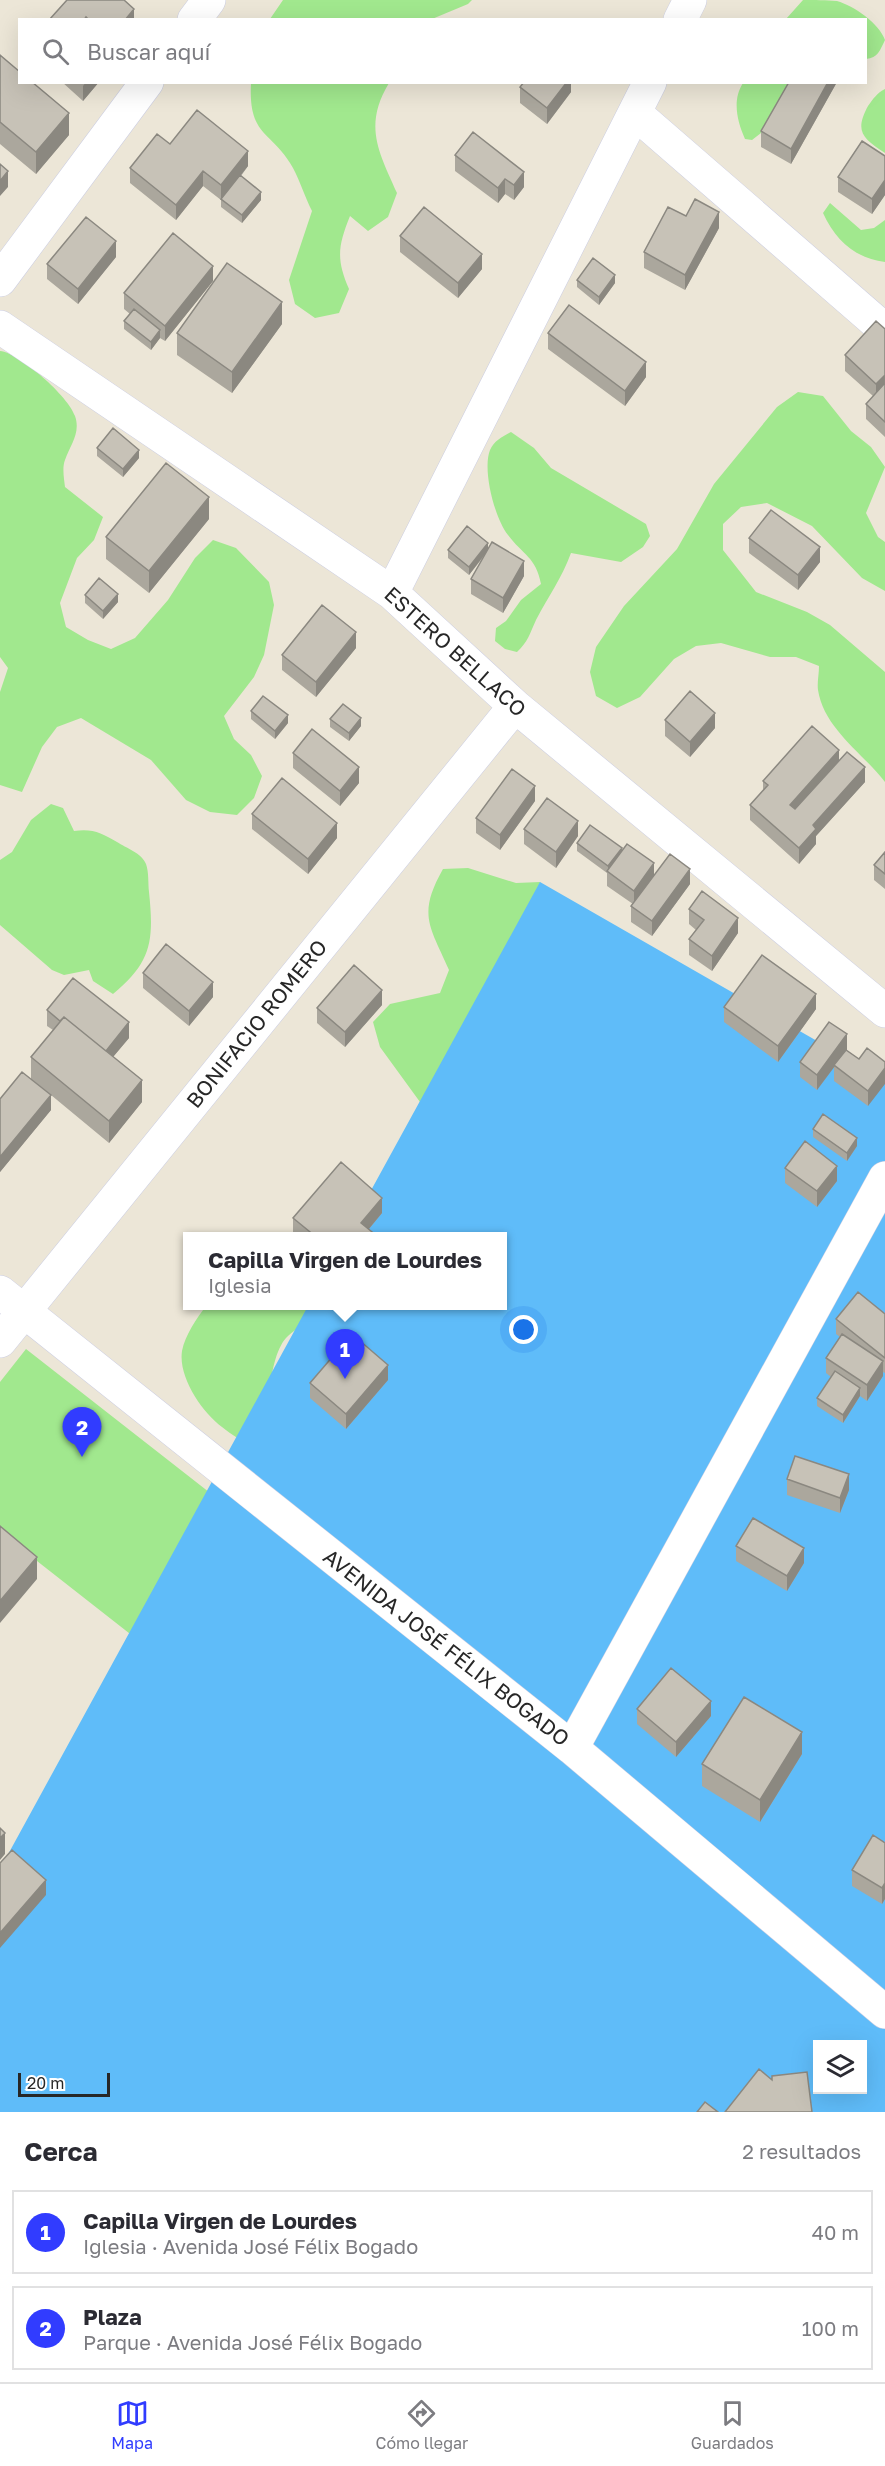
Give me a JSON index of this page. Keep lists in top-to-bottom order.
{
  "streets": {
    "street": ["ESTERO BELLACO", "BONIFACIO ROMERO", "AVENIDA JOSÉ FÉLIX BOGADO"]
  },
  "crossings": [
    ["ESTERO BELLACO", "BONIFACIO ROMERO"],
    ["BONIFACIO ROMERO", "AVENIDA JOSÉ FÉLIX BOGADO"]
  ],
  "scale_bar": "20 m",
  "page": {
    "search": "Buscar aquí",
    "popup": ["Capilla Virgen de Lourdes", "Iglesia"],
    "pins": ["1", "2"],
    "scale": "20 m",
    "heading": ["Cerca", "2 resultados"],
    "list": [
      {
        "mark": "1",
        "name": "Capilla Virgen de Lourdes",
        "note": "Iglesia · Avenida José Félix Bogado",
        "value": "40 m"
      },
      {
        "mark": "2",
        "name": "Plaza",
        "note": "Parque · Avenida José Félix Bogado",
        "value": "100 m"
      }
    ],
    "nav": ["Mapa", "Cómo llegar", "Guardados"]
  }
}
